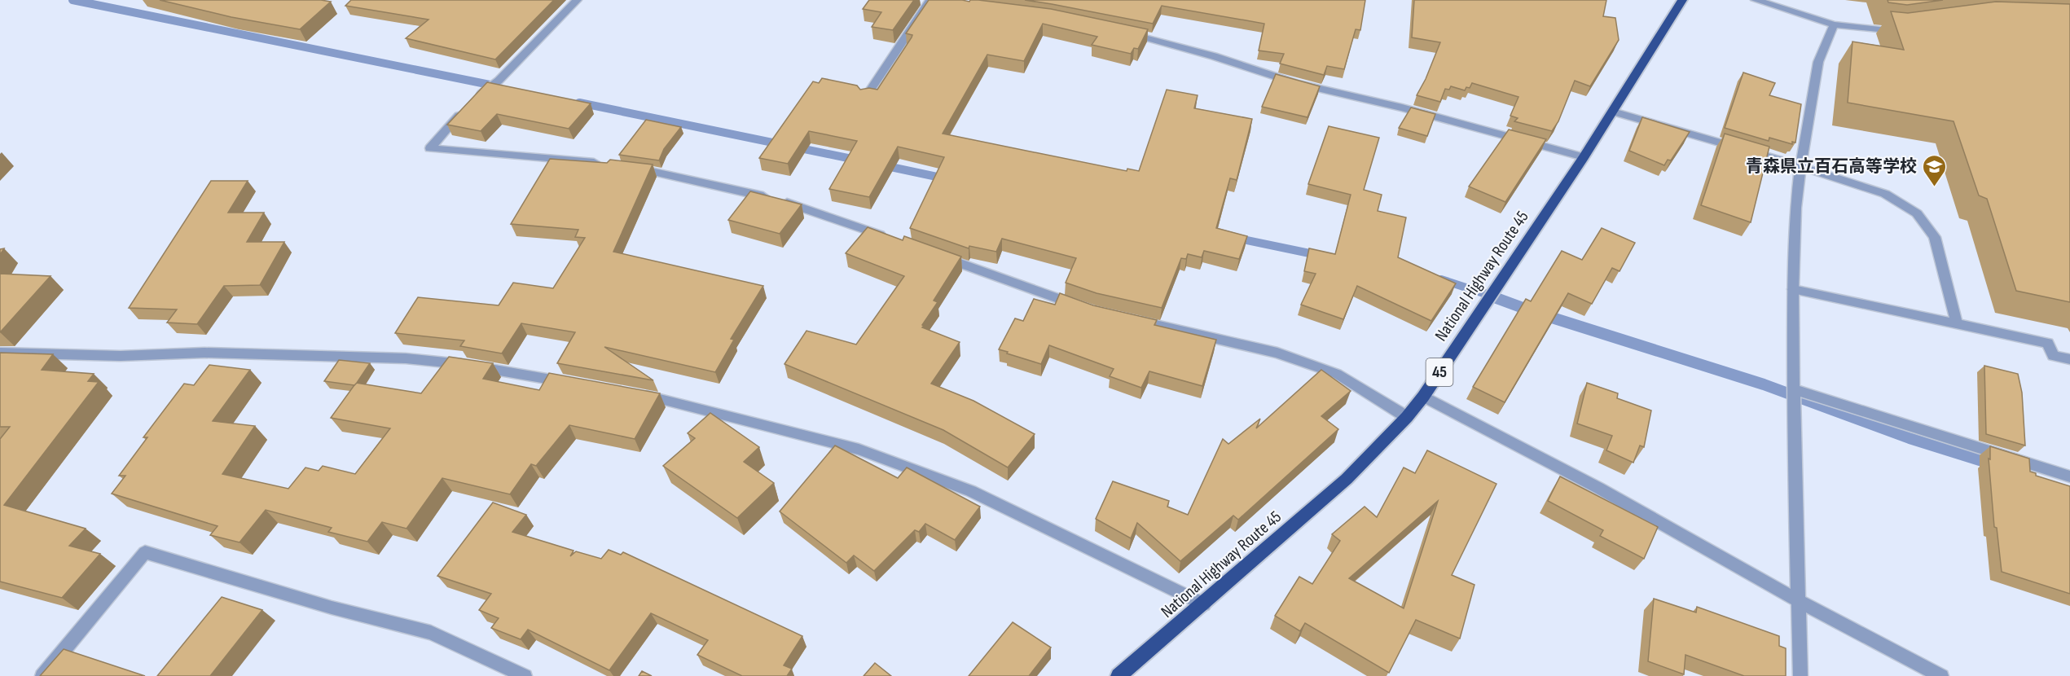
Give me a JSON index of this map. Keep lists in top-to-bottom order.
{
  "streets": {
    "highway": ["National Highway Route 45", "45"]
  },
  "places": {
    "school or university": ["青森県立百石高等学校"]
  }
}
